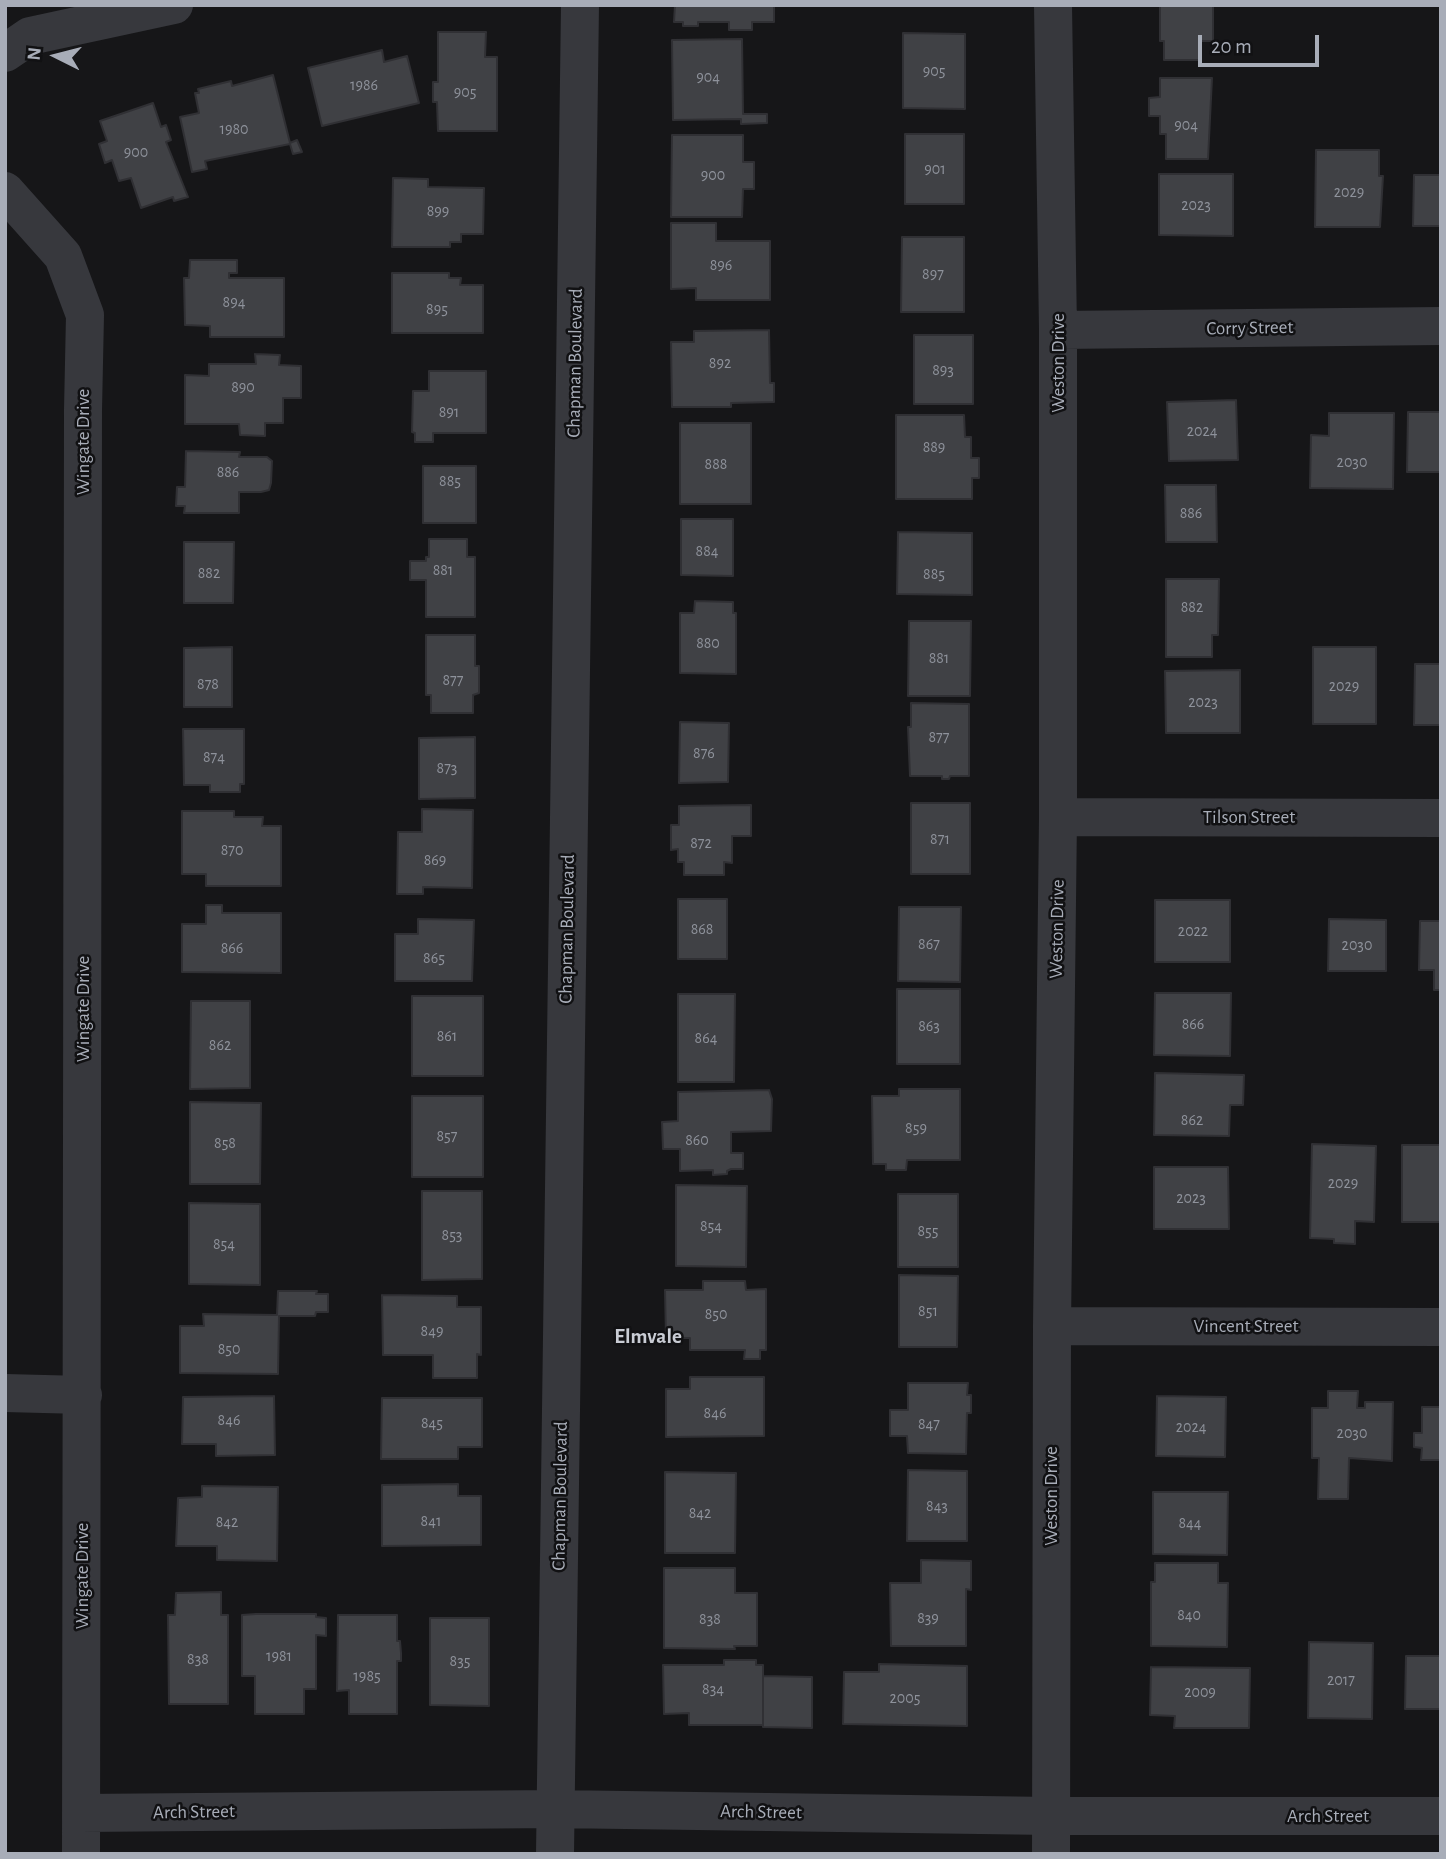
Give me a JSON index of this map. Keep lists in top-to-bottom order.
{
  "streets": {
    "street": [
      "Corry Street",
      "Chapman Boulevard",
      "Weston Drive",
      "Wingate Drive",
      "Tilson Street",
      "Vincent Street",
      "Arch Street"
    ]
  },
  "crossings": [
    ["Corry Street", "Weston Drive"],
    ["Chapman Boulevard", "Arch Street"],
    ["Weston Drive", "Tilson Street"],
    ["Weston Drive", "Vincent Street"],
    ["Weston Drive", "Arch Street"],
    ["Wingate Drive", "Arch Street"]
  ],
  "districts": ["Elmvale"],
  "house_numbers": [
    "905",
    "904",
    "1986",
    "905",
    "904",
    "1980",
    "900",
    "901",
    "900",
    "2029",
    "2023",
    "899",
    "896",
    "897",
    "894",
    "895",
    "892",
    "893",
    "890",
    "891",
    "2024",
    "889",
    "2030",
    "888",
    "886",
    "885",
    "886",
    "884",
    "881",
    "882",
    "885",
    "882",
    "880",
    "881",
    "877",
    "878",
    "2029",
    "2023",
    "877",
    "876",
    "874",
    "873",
    "871",
    "872",
    "870",
    "869",
    "868",
    "2022",
    "867",
    "2030",
    "866",
    "865",
    "866",
    "863",
    "861",
    "864",
    "862",
    "862",
    "859",
    "857",
    "860",
    "858",
    "2029",
    "2023",
    "854",
    "855",
    "853",
    "854",
    "851",
    "850",
    "849",
    "850",
    "846",
    "846",
    "845",
    "847",
    "2024",
    "2030",
    "843",
    "842",
    "841",
    "842",
    "844",
    "840",
    "839",
    "838",
    "1981",
    "838",
    "835",
    "1985",
    "2017",
    "834",
    "2009",
    "2005"
  ],
  "scale_bar": "20 m",
  "north": "left"
}
